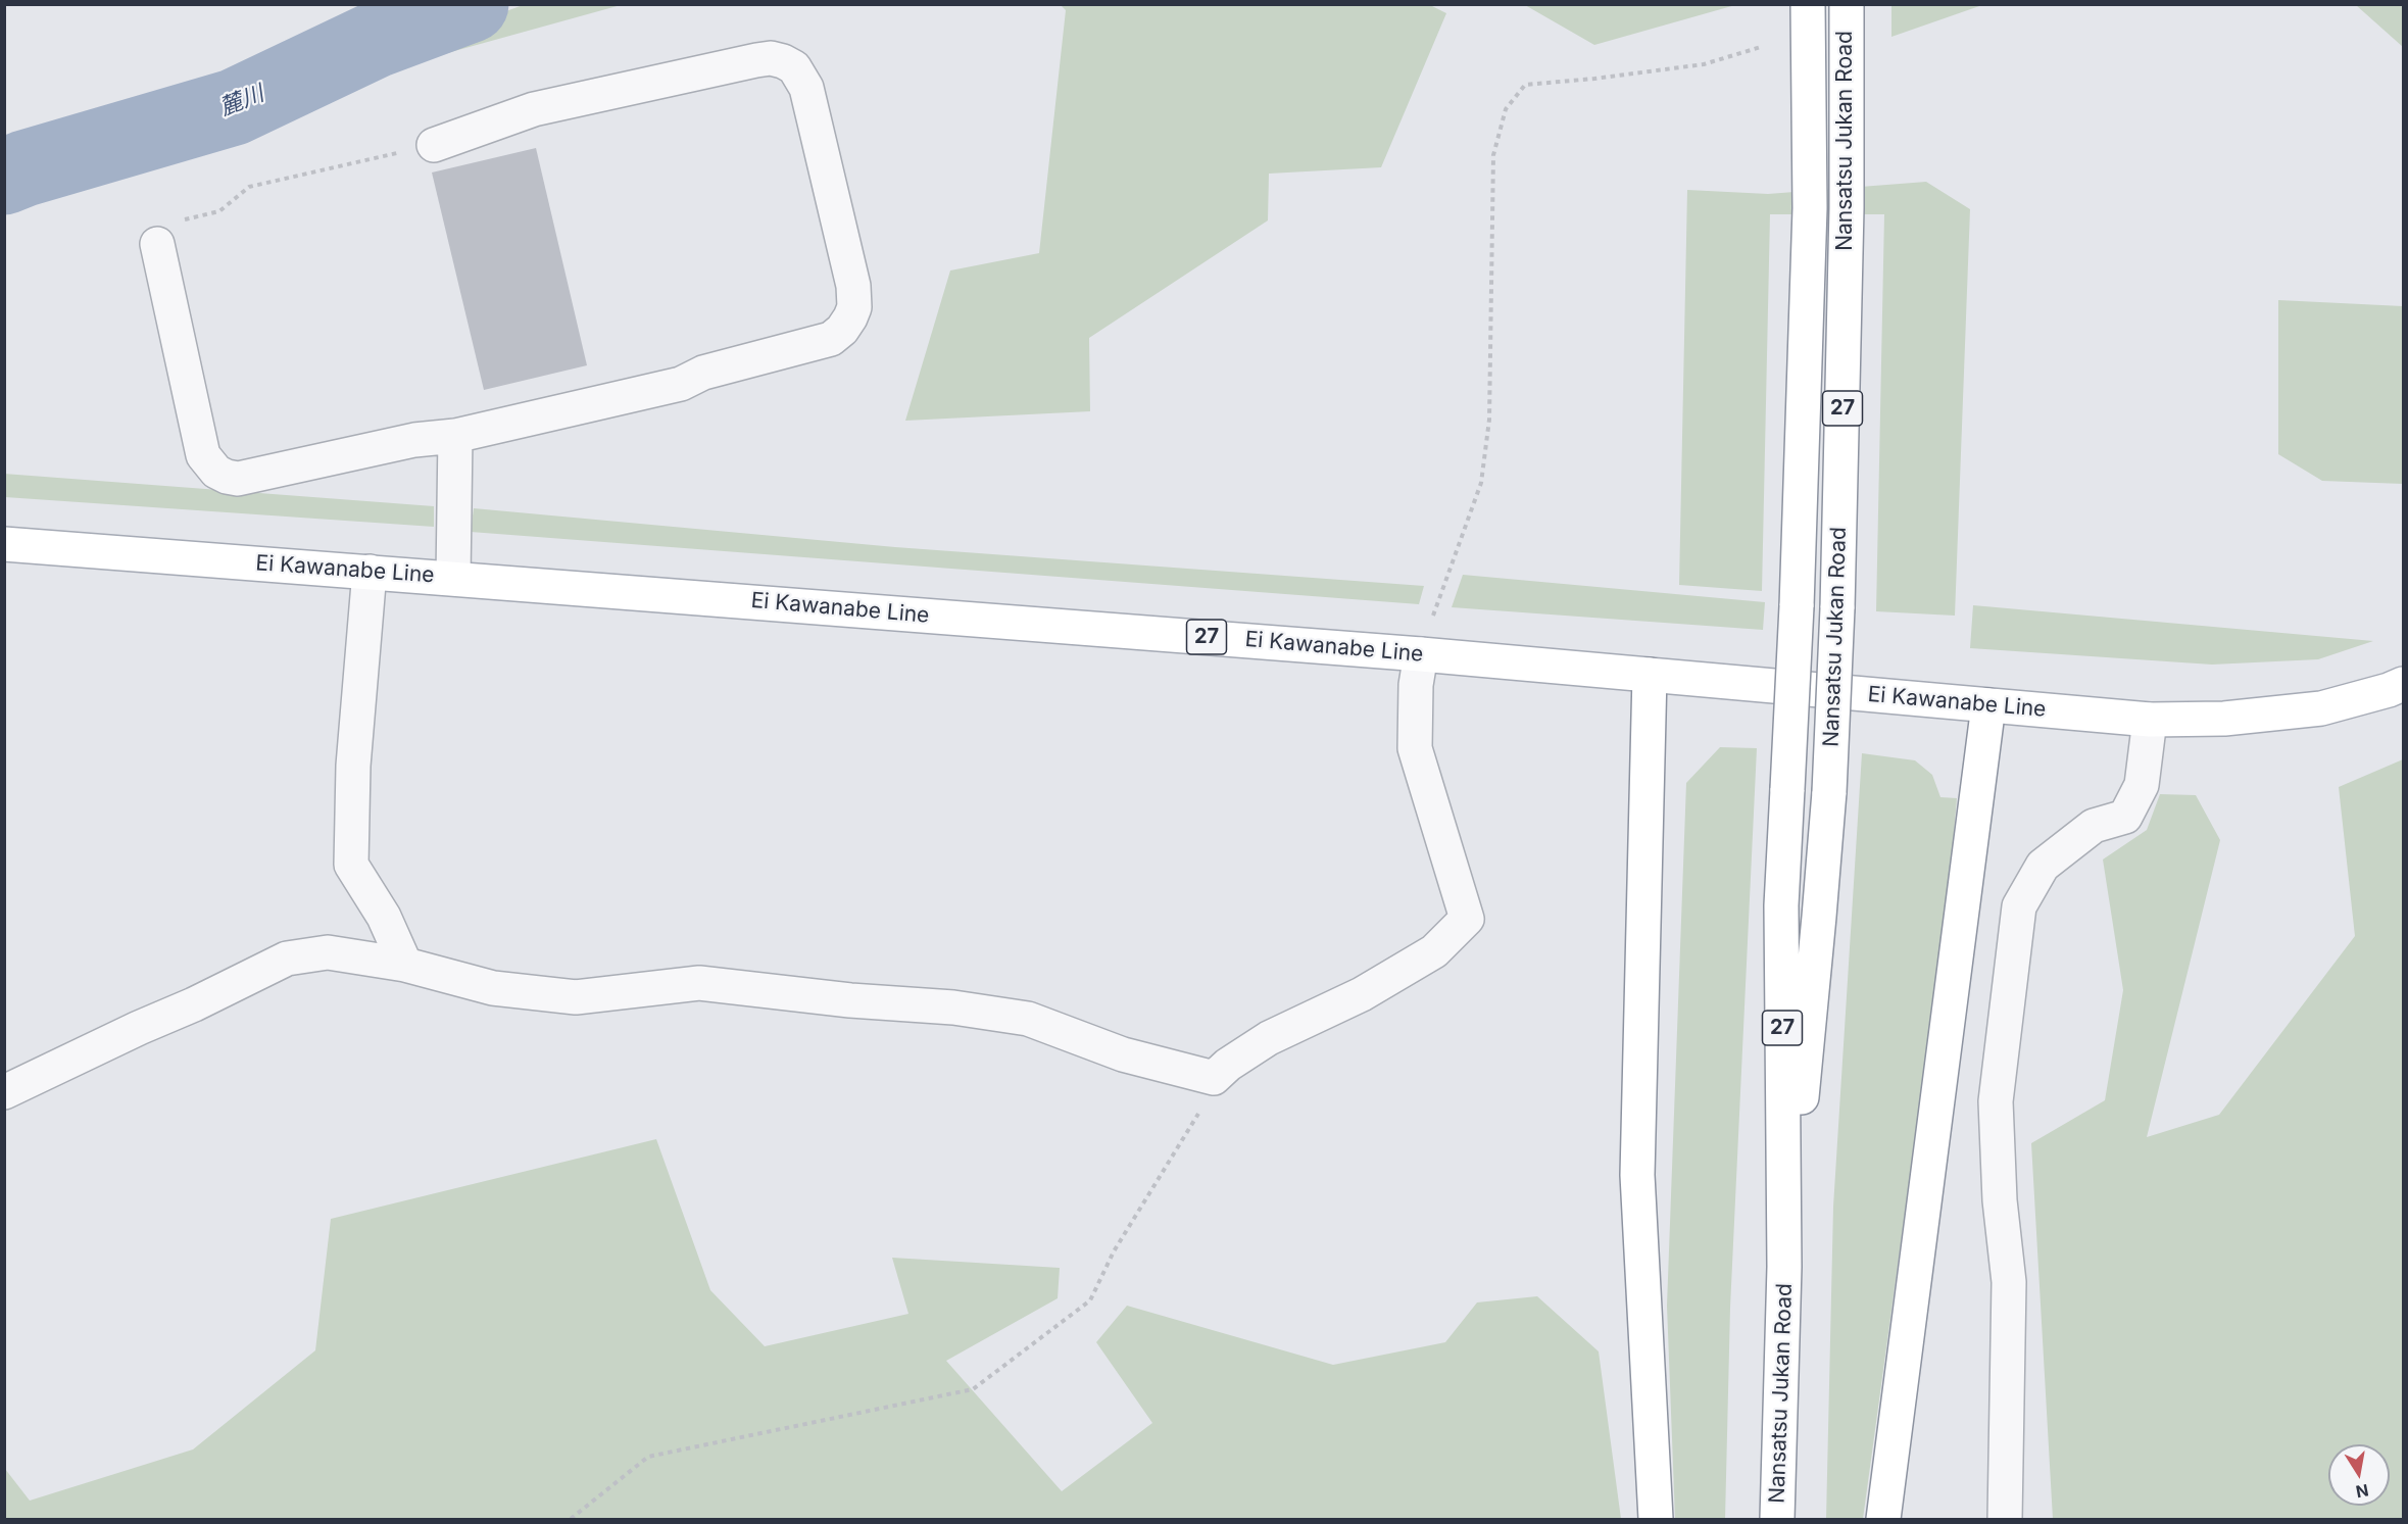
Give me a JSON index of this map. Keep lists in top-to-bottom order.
{
  "streets": {
    "main road": ["Nansatsu Jukan Road", "27", "Ei Kawanabe Line"]
  },
  "water": ["麓川"],
  "north": "bottom"
}
